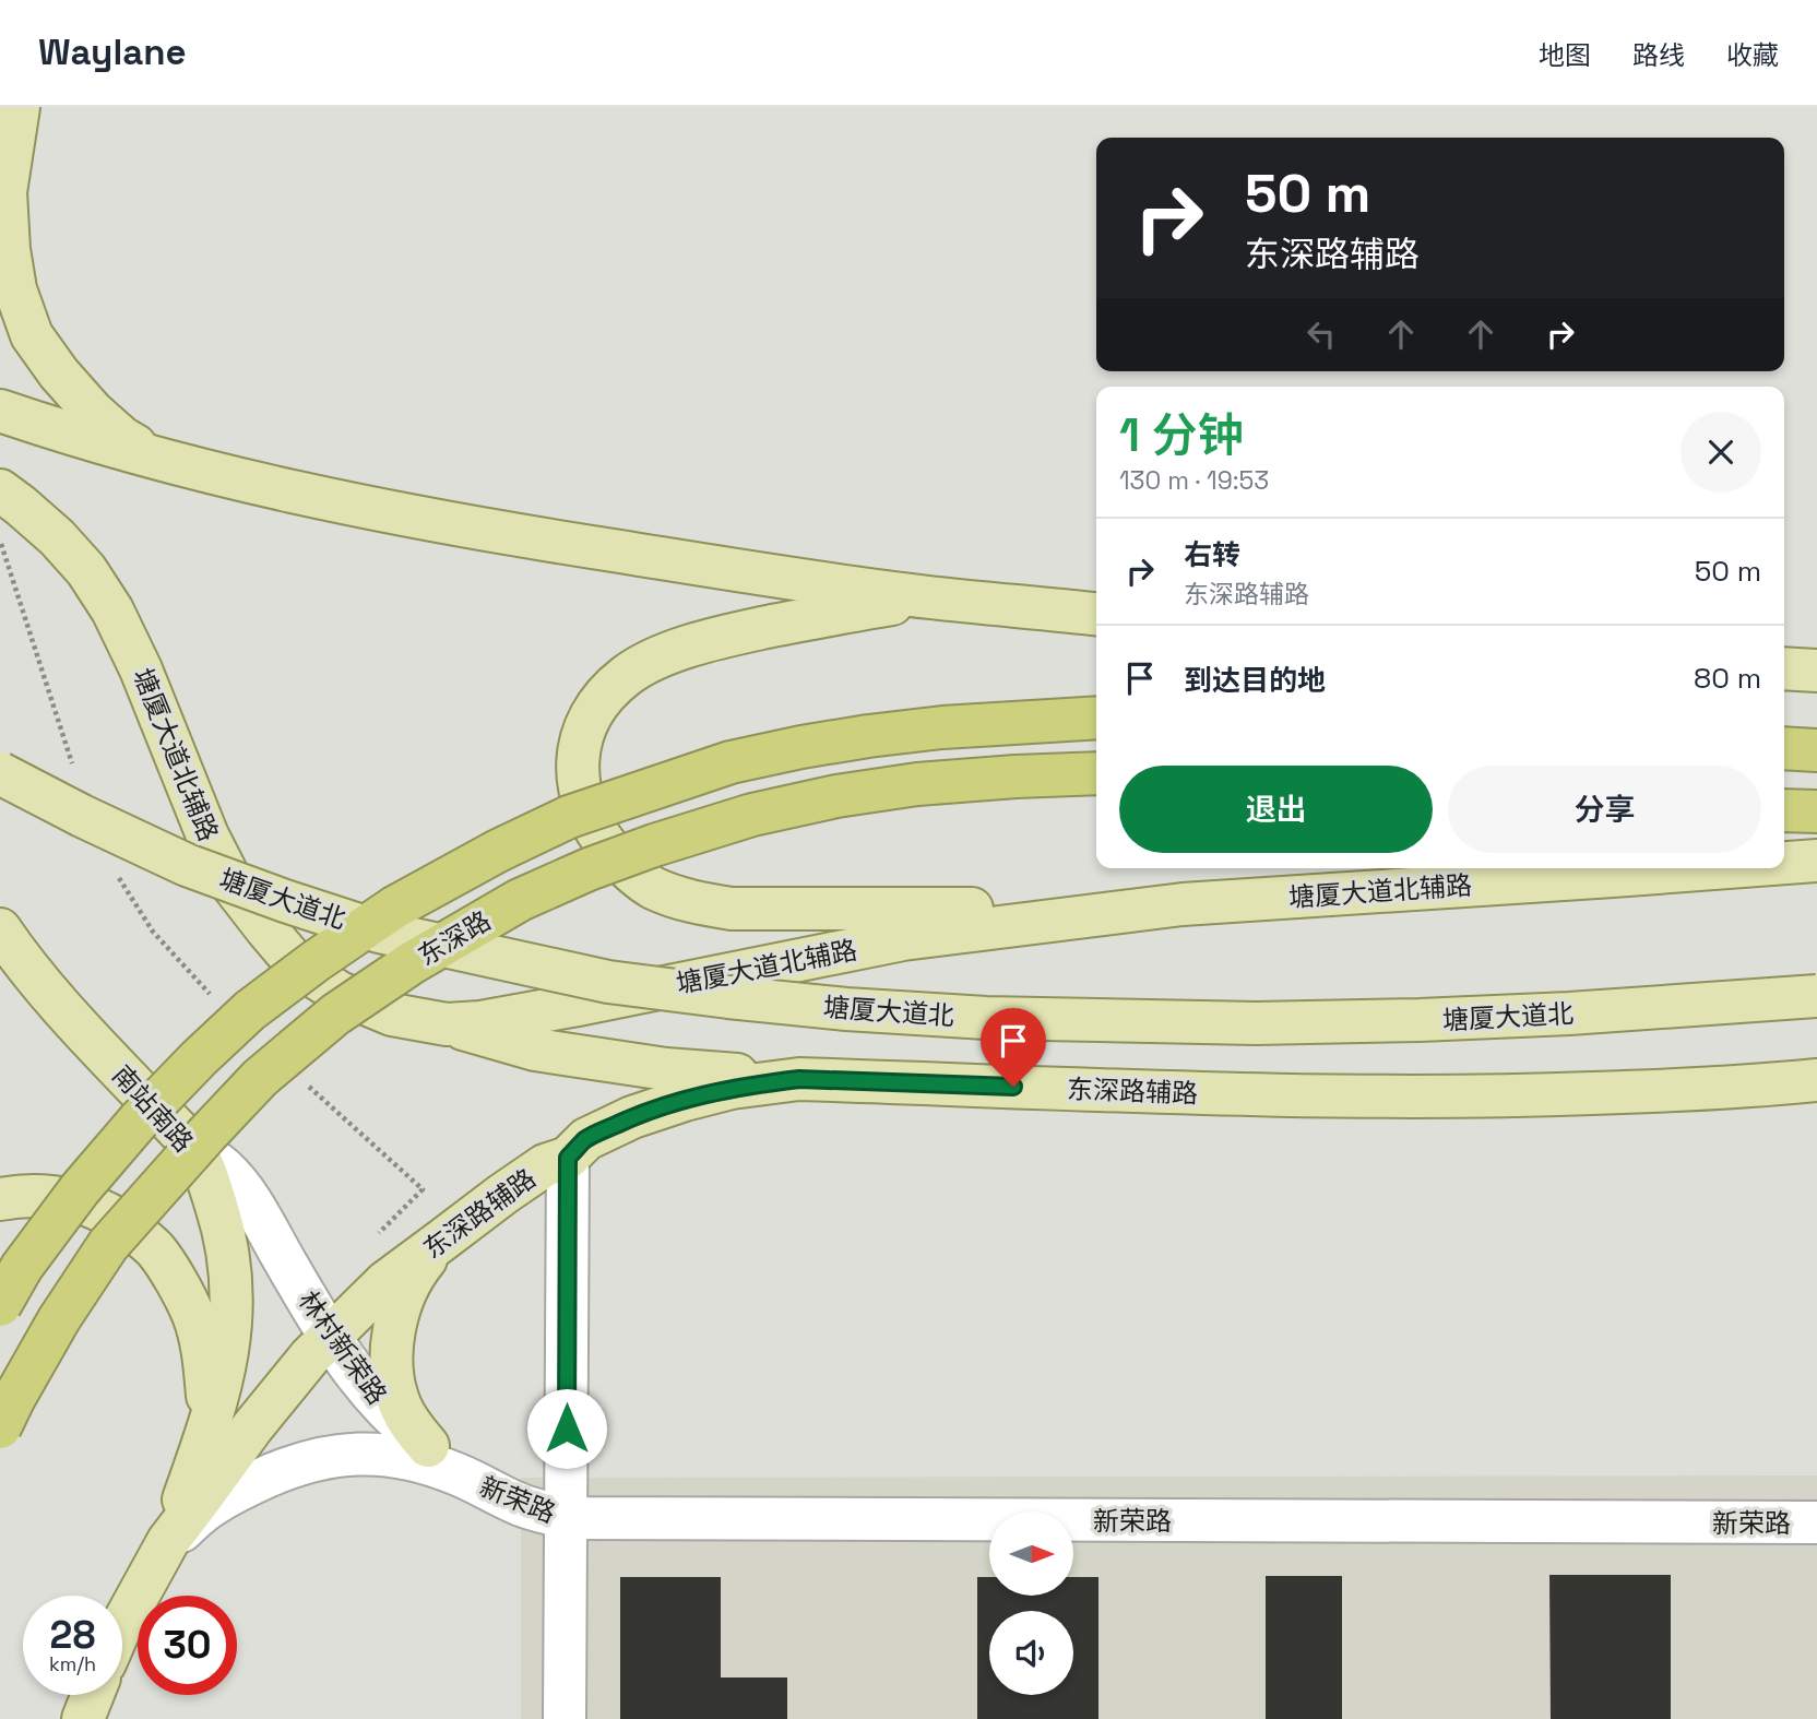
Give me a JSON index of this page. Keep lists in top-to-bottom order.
{
  "streets": {
    "highway": ["东深路"],
    "main road": [
      "塘厦大道北辅路",
      "塘厦大道北",
      "东深路辅路",
      "南站南路"
    ],
    "street": ["林村新荣路", "新荣路"]
  },
  "crossings": [
    ["东深路辅路", "南站南路"],
    ["东深路辅路", "林村新荣路"],
    ["南站南路", "林村新荣路"],
    ["林村新荣路", "新荣路"]
  ],
  "north": "right",
  "page": {
    "header": "Waylane",
    "nav": ["地图", "路线", "收藏"],
    "turn": ["50 m", "东深路辅路"],
    "heading": ["1 分钟", "130 m · 19:53"],
    "list": [
      {
        "name": "右转",
        "note": "东深路辅路",
        "value": "50 m"
      },
      {
        "name": "到达目的地",
        "value": "80 m"
      }
    ],
    "buttons": ["退出", "分享"],
    "speed": "28 km/h",
    "limit": "30"
  }
}
